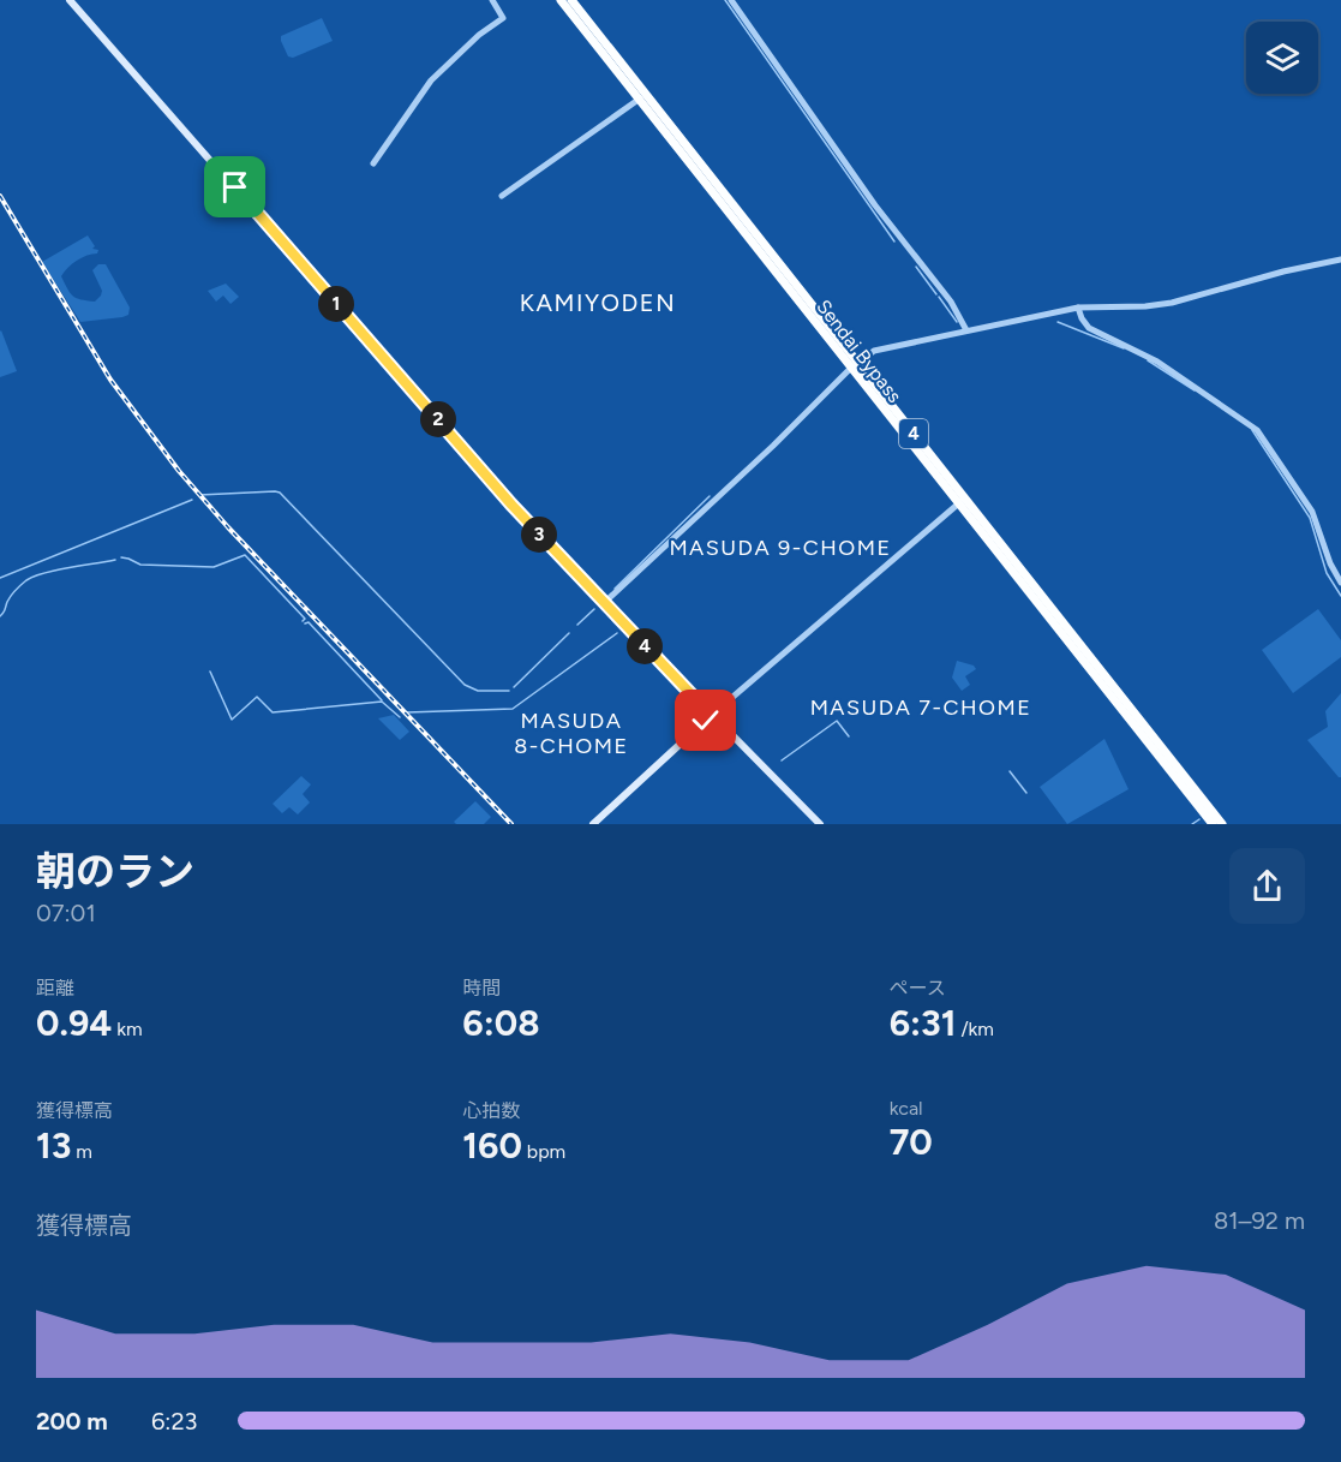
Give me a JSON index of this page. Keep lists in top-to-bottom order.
{
  "streets": {
    "highway": ["Sendai Bypass", "4"]
  },
  "districts": [
    "KAMIYODEN",
    "MASUDA 9-CHOME",
    "MASUDA 7-CHOME",
    "MASUDA 8-CHOME"
  ],
  "page": {
    "pins": [
      "1",
      "2",
      "3",
      "4"
    ],
    "heading": ["朝のラン", "07:01"],
    "stats": [
      ["距離", "0.94 km"],
      ["時間", "6:08"],
      ["ペース", "6:31 /km"],
      ["獲得標高", "13 m"],
      ["心拍数", "160 bpm"],
      ["kcal", "70"]
    ],
    "chart": ["獲得標高", "81–92 m"],
    "list": [
      {
        "name": "200 m",
        "note": "6:23"
      }
    ]
  }
}
